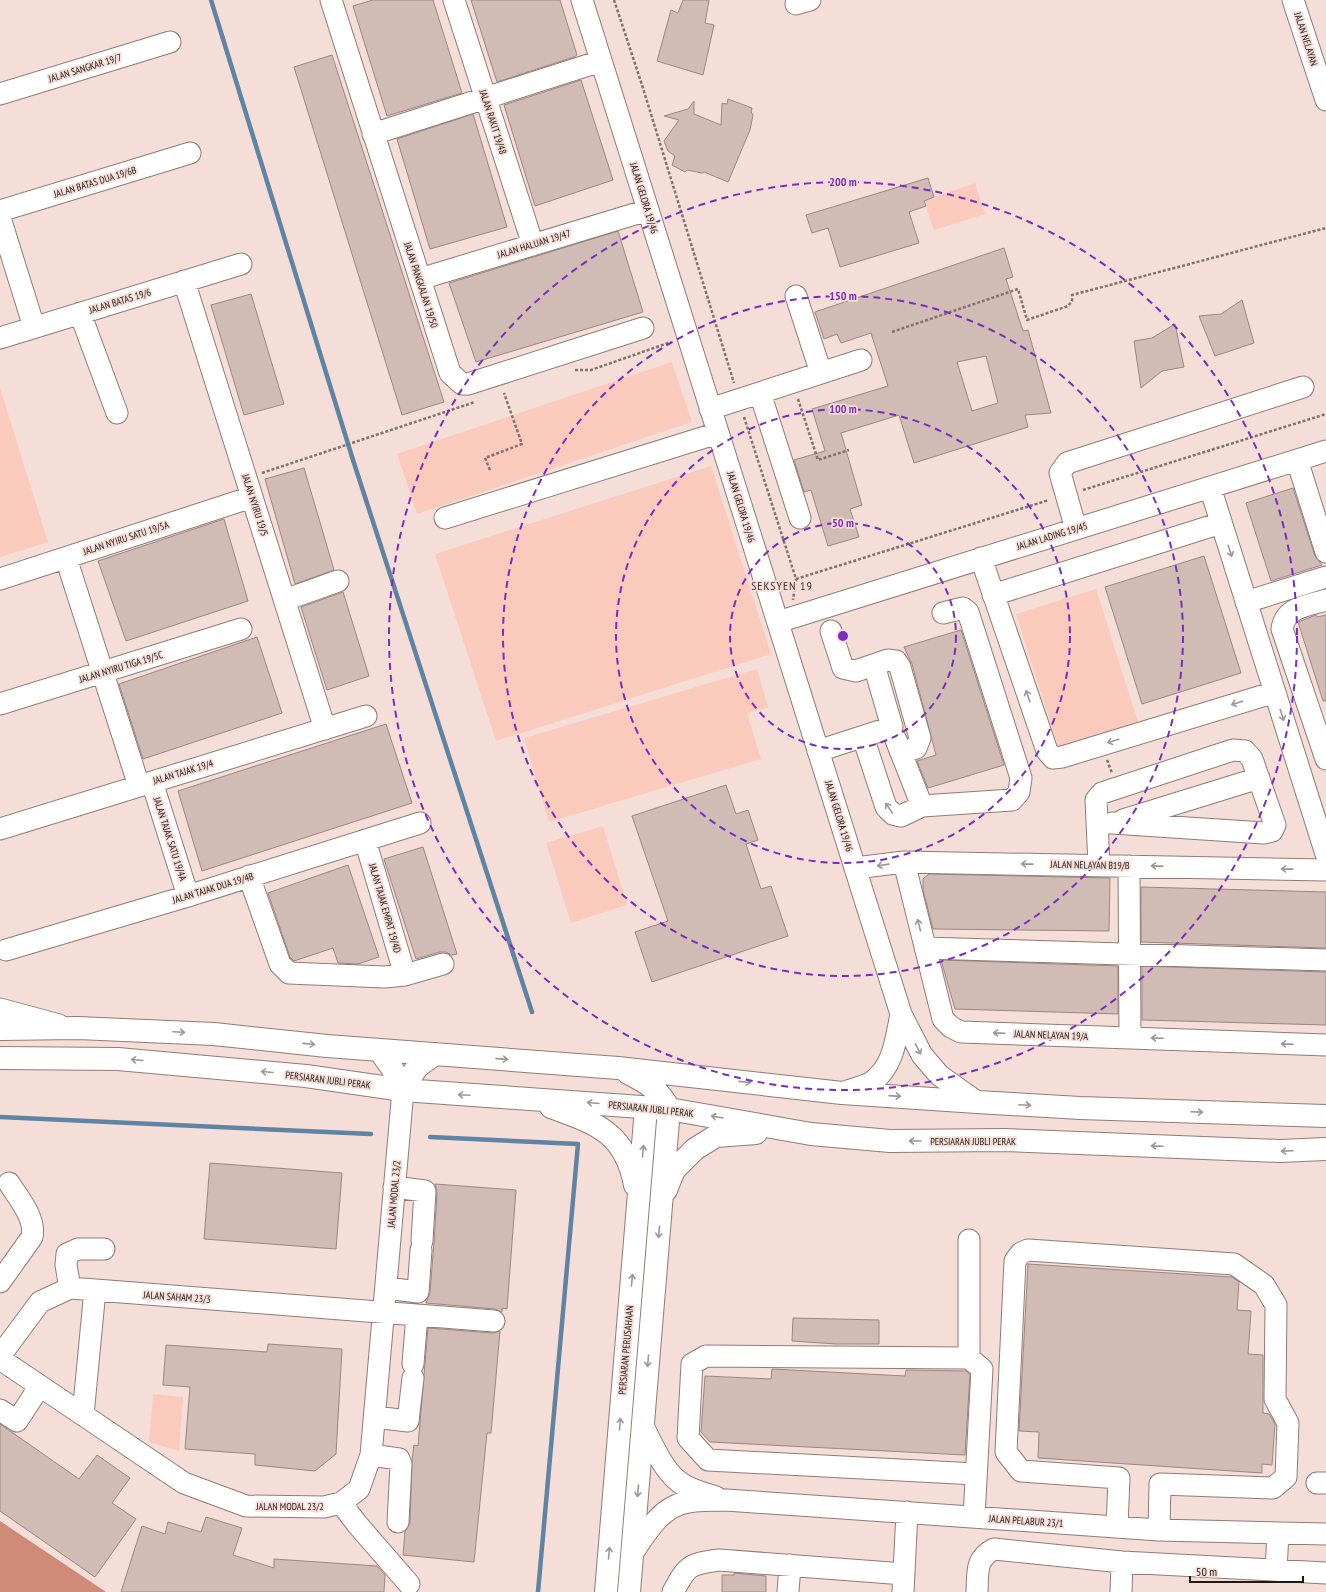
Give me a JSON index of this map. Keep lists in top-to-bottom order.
{
  "streets": {
    "main road": ["PERSIARAN JUBLI PERAK", "PERSIARAN PERUSAHAAN"],
    "street": [
      "JALAN NELAYAN",
      "JALAN SANGKAR 19/7",
      "JALAN RAKIT 19/48",
      "JALAN BATAS DUA 19/6B",
      "JALAN GELORA 19/46",
      "JALAN HALUAN 19/47",
      "JALAN PANGKALAN 19/50",
      "JALAN BATAS 19/6",
      "JALAN NYIRU 19/5",
      "JALAN LADING 19/45",
      "JALAN NYIRU SATU 19/5A",
      "JALAN NYIRU TIGA 19/5C",
      "JALAN TAJAK 19/4",
      "JALAN TAJAK SATU 19/4A",
      "JALAN NELAYAN B19/B",
      "JALAN TAJAK DUA 19/4B",
      "JALAN TAJAK EMPAT 19/4D",
      "JALAN NELAYAN 19/A",
      "JALAN MODAL 23/2",
      "JALAN SAHAM 23/3",
      "JALAN PELABUR 23/1"
    ]
  },
  "crossings": [
    ["JALAN RAKIT 19/48", "JALAN HALUAN 19/47"],
    ["JALAN GELORA 19/46", "JALAN HALUAN 19/47"],
    ["JALAN GELORA 19/46", "JALAN LADING 19/45"],
    ["JALAN GELORA 19/46", "JALAN NELAYAN B19/B"],
    ["JALAN HALUAN 19/47", "JALAN PANGKALAN 19/50"],
    ["JALAN BATAS 19/6", "JALAN NYIRU 19/5"],
    ["JALAN NYIRU 19/5", "JALAN NYIRU SATU 19/5A"],
    ["JALAN NYIRU 19/5", "JALAN TAJAK 19/4"],
    ["JALAN NYIRU SATU 19/5A", "JALAN TAJAK SATU 19/4A"],
    ["JALAN NYIRU TIGA 19/5C", "JALAN TAJAK SATU 19/4A"],
    ["JALAN TAJAK 19/4", "JALAN TAJAK SATU 19/4A"],
    ["JALAN TAJAK SATU 19/4A", "JALAN TAJAK DUA 19/4B"],
    ["JALAN NELAYAN B19/B", "JALAN NELAYAN 19/A"],
    ["JALAN TAJAK DUA 19/4B", "JALAN TAJAK EMPAT 19/4D"],
    ["PERSIARAN JUBLI PERAK", "JALAN MODAL 23/2"],
    ["PERSIARAN JUBLI PERAK", "PERSIARAN PERUSAHAAN"],
    ["JALAN MODAL 23/2", "JALAN SAHAM 23/3"]
  ],
  "districts": ["SEKSYEN 19"],
  "scale_bar": "50 m",
  "rings": [
    "200 m",
    "150 m",
    "100 m",
    "50 m"
  ]
}
